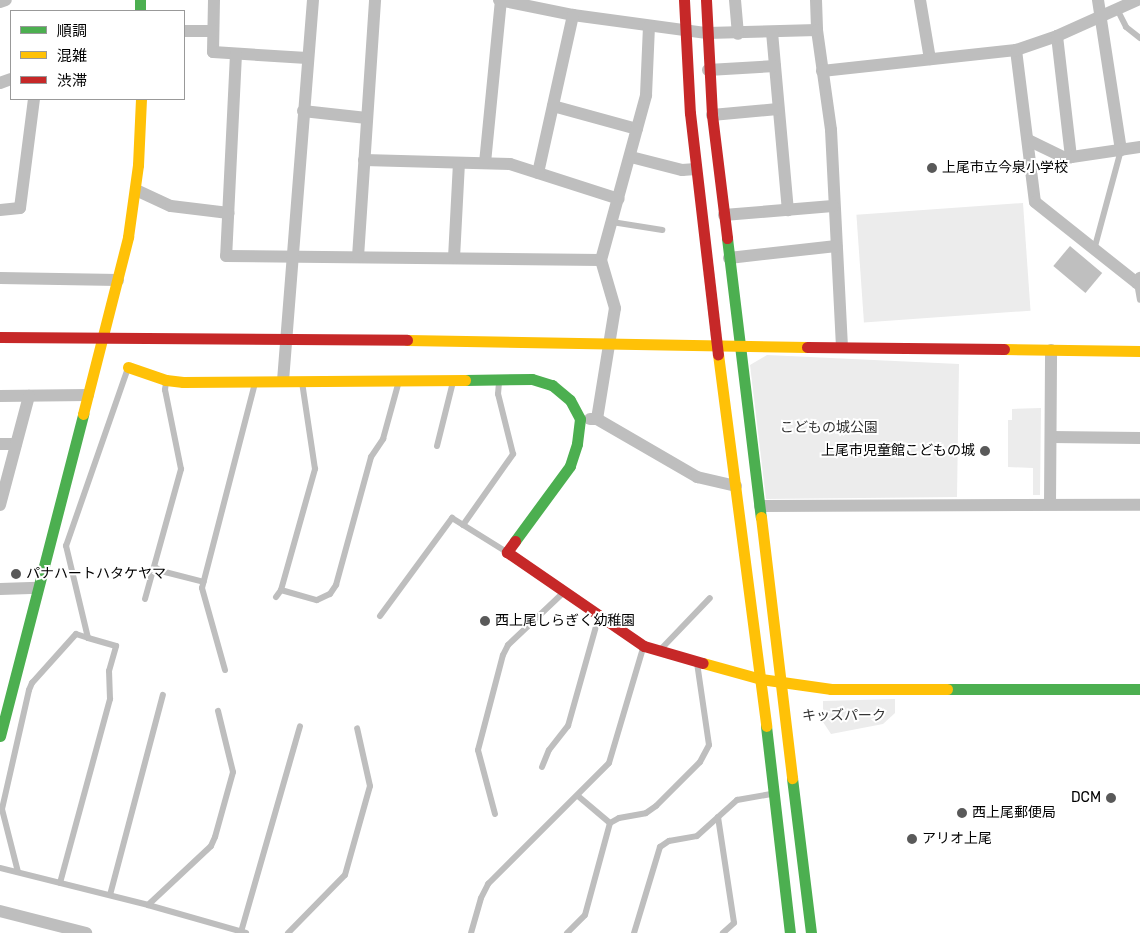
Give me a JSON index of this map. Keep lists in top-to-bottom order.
{
  "parks": ["こどもの城公園", "キッズパーク"],
  "places": [
    "上尾市立今泉小学校",
    "上尾市児童館こどもの城",
    "パナハートハタケヤマ",
    "西上尾しらぎく幼稚園",
    "DCM",
    "西上尾郵便局",
    "アリオ上尾"
  ],
  "legend": ["順調", "混雑", "渋滞"]
}
